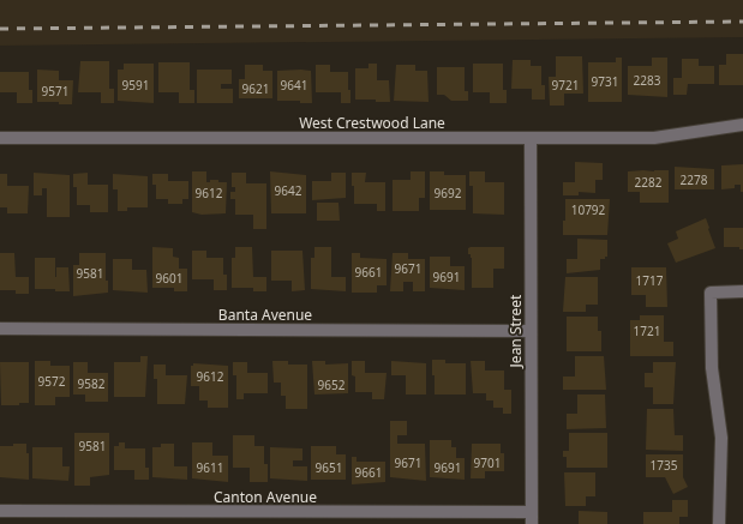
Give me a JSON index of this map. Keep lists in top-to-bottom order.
{
  "streets": {
    "street": [
      "West Crestwood Lane",
      "Banta Avenue",
      "Jean Street",
      "Canton Avenue"
    ]
  },
  "crossings": [
    ["West Crestwood Lane", "Jean Street"],
    ["Banta Avenue", "Jean Street"],
    ["Jean Street", "Canton Avenue"]
  ],
  "house_numbers": [
    "2283",
    "9731",
    "9591",
    "9641",
    "9721",
    "9621",
    "9571",
    "2278",
    "2282",
    "9642",
    "9612",
    "9692",
    "10792",
    "9671",
    "9661",
    "9581",
    "9691",
    "9601",
    "1717",
    "1721",
    "9612",
    "9572",
    "9582",
    "9652",
    "9581",
    "9671",
    "9701",
    "1735",
    "9611",
    "9651",
    "9691",
    "9661"
  ]
}
